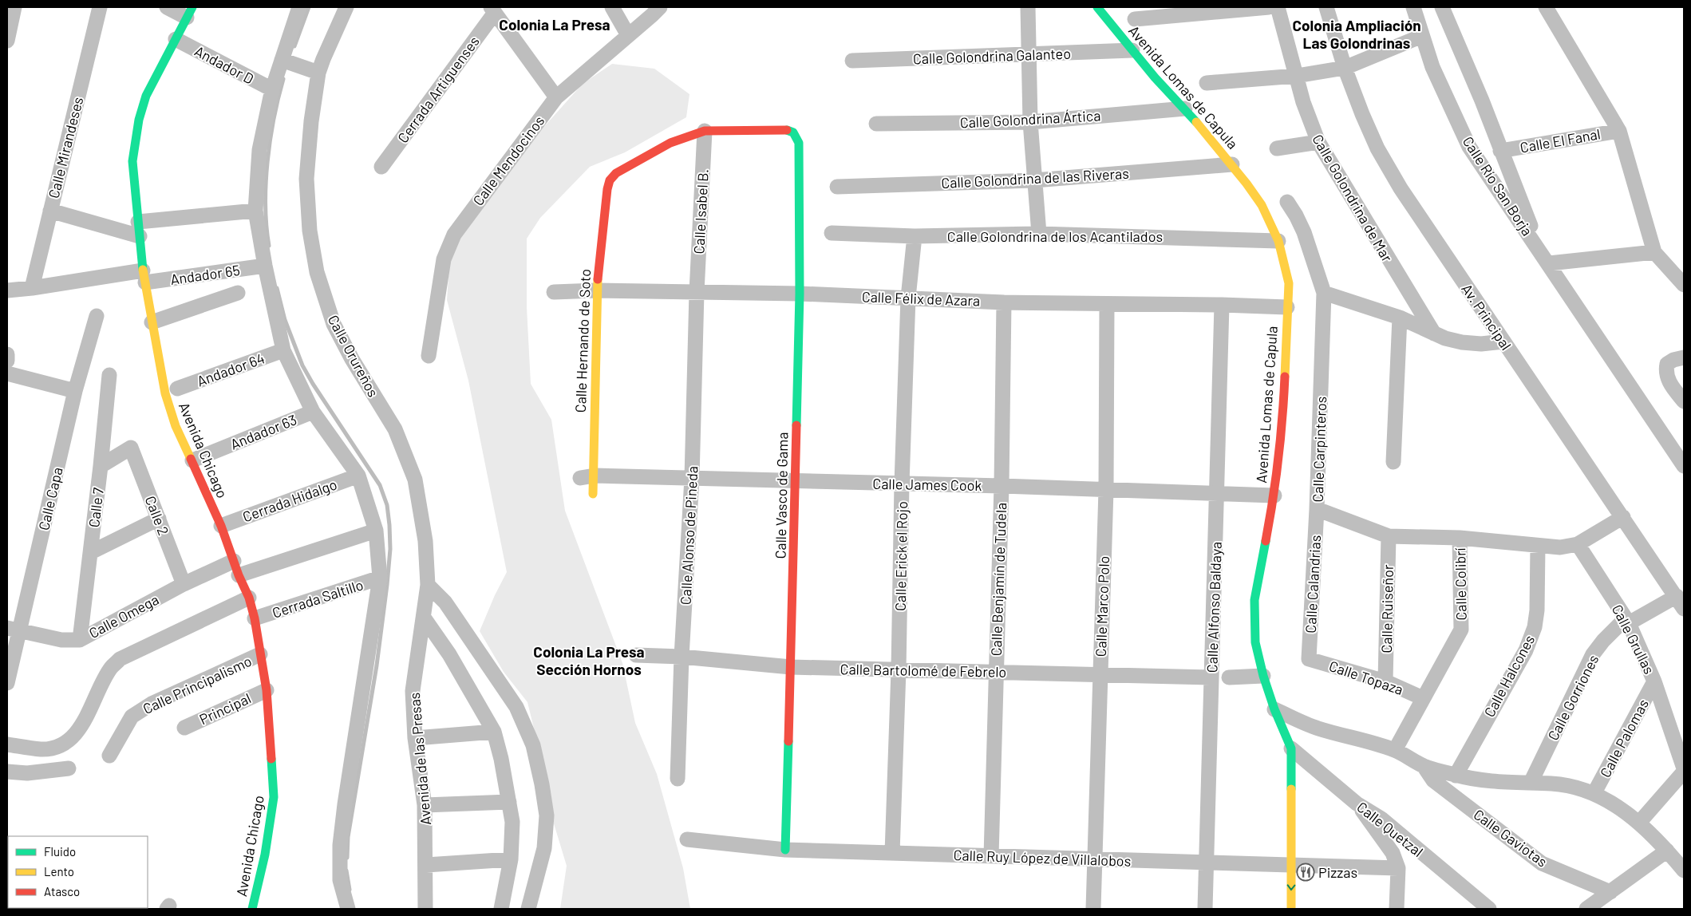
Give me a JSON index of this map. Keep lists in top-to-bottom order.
{
  "streets": {
    "street": [
      "Calle Golondrina Galanteo",
      "Andador D",
      "Avenida Lomas de Capula",
      "Cerrada Artiguenses",
      "Calle Golondrina Ártica",
      "Calle El Fanal",
      "Calle Mirandeses",
      "Calle Mendocinos",
      "Calle Golondrina de las Riveras",
      "Calle Río San Borja",
      "Calle Golondrina de Mar",
      "Calle Isabel B.",
      "Calle Golondrina de los Acantilados",
      "Andador 65",
      "Calle Félix de Azara",
      "Av. Principal",
      "Calle Hernando de Soto",
      "Calle Orureños",
      "Andador 64",
      "Andador 63",
      "Calle Carpinteros",
      "Avenida Chicago",
      "Calle James Cook",
      "Calle Vasco de Gama",
      "Calle Capa",
      "Cerrada Hidalgo",
      "Calle 7",
      "Calle 2",
      "Calle Alonso de Pineda",
      "Calle Erick el Rojo",
      "Calle Benjamín de Tudela",
      "Calle Calandrias",
      "Calle Colibrí",
      "Cerrada Saltillo",
      "Calle Marco Polo",
      "Calle Alfonso Baldaya",
      "Calle Ruiseñor",
      "Calle Omega",
      "Calle Grullas",
      "Calle Bartolomé de Febrelo",
      "Calle Halcones",
      "Calle Topaza",
      "Calle Principalismo",
      "Calle Gorriones",
      "Principal",
      "Calle Palomas",
      "Avenida de las Presas",
      "Calle Quetzal",
      "Calle Gaviotas",
      "Calle Ruy López de Villalobos"
    ]
  },
  "crossings": [
    ["Calle Golondrina Galanteo", "Avenida Lomas de Capula"],
    ["Andador D", "Avenida Chicago"],
    ["Avenida Lomas de Capula", "Calle Golondrina Ártica"],
    ["Avenida Lomas de Capula", "Calle Golondrina de las Riveras"],
    ["Avenida Lomas de Capula", "Calle Golondrina de los Acantilados"],
    ["Avenida Lomas de Capula", "Calle Félix de Azara"],
    ["Avenida Lomas de Capula", "Calle James Cook"],
    ["Avenida Lomas de Capula", "Calle Quetzal"],
    ["Avenida Lomas de Capula", "Calle Ruy López de Villalobos"],
    ["Calle El Fanal", "Calle Río San Borja"],
    ["Calle Mirandeses", "Andador 65"],
    ["Calle Isabel B.", "Calle Félix de Azara"],
    ["Calle Isabel B.", "Calle Hernando de Soto"],
    ["Calle Isabel B.", "Calle Vasco de Gama"],
    ["Calle Isabel B.", "Calle Alonso de Pineda"],
    ["Calle Golondrina de los Acantilados", "Calle Erick el Rojo"],
    ["Andador 65", "Avenida Chicago"],
    ["Calle Félix de Azara", "Calle Hernando de Soto"],
    ["Calle Félix de Azara", "Calle Vasco de Gama"],
    ["Calle Félix de Azara", "Calle Alonso de Pineda"],
    ["Calle Félix de Azara", "Calle Erick el Rojo"],
    ["Calle Félix de Azara", "Calle Benjamín de Tudela"],
    ["Calle Félix de Azara", "Calle Marco Polo"],
    ["Calle Félix de Azara", "Calle Alfonso Baldaya"],
    ["Av. Principal", "Calle Gorriones"],
    ["Calle Hernando de Soto", "Calle James Cook"],
    ["Calle Hernando de Soto", "Calle Vasco de Gama"],
    ["Calle Orureños", "Avenida de las Presas"],
    ["Andador 63", "Avenida Chicago"],
    ["Calle Carpinteros", "Calle Calandrias"],
    ["Calle Carpinteros", "Calle Colibrí"],
    ["Calle Carpinteros", "Calle Ruiseñor"],
    ["Calle Carpinteros", "Calle Grullas"],
    ["Calle Carpinteros", "Calle Halcones"],
    ["Avenida Chicago", "Cerrada Hidalgo"],
    ["Avenida Chicago", "Cerrada Saltillo"],
    ["Avenida Chicago", "Calle Omega"],
    ["Avenida Chicago", "Calle Principalismo"],
    ["Avenida Chicago", "Principal"],
    ["Calle James Cook", "Calle Vasco de Gama"],
    ["Calle James Cook", "Calle Alonso de Pineda"],
    ["Calle James Cook", "Calle Erick el Rojo"],
    ["Calle James Cook", "Calle Benjamín de Tudela"],
    ["Calle James Cook", "Calle Marco Polo"],
    ["Calle James Cook", "Calle Alfonso Baldaya"],
    ["Calle Vasco de Gama", "Calle Bartolomé de Febrelo"],
    ["Calle Vasco de Gama", "Calle Ruy López de Villalobos"],
    ["Calle Capa", "Calle Omega"],
    ["Calle 7", "Calle 2"],
    ["Calle 7", "Calle Omega"],
    ["Calle 2", "Calle Omega"],
    ["Calle Alonso de Pineda", "Calle Bartolomé de Febrelo"],
    ["Calle Erick el Rojo", "Calle Bartolomé de Febrelo"],
    ["Calle Erick el Rojo", "Calle Ruy López de Villalobos"],
    ["Calle Benjamín de Tudela", "Calle Bartolomé de Febrelo"],
    ["Calle Benjamín de Tudela", "Calle Ruy López de Villalobos"],
    ["Calle Calandrias", "Calle Topaza"],
    ["Calle Colibrí", "Calle Topaza"],
    ["Calle Marco Polo", "Calle Bartolomé de Febrelo"],
    ["Calle Marco Polo", "Calle Ruy López de Villalobos"],
    ["Calle Alfonso Baldaya", "Calle Bartolomé de Febrelo"],
    ["Calle Alfonso Baldaya", "Calle Ruy López de Villalobos"],
    ["Calle Ruiseñor", "Calle Topaza"],
    ["Calle Grullas", "Calle Gorriones"],
    ["Calle Grullas", "Calle Palomas"]
  ],
  "districts": ["Colonia La Presa", "Colonia Ampliación Las Golondrinas", "Colonia La Presa Sección Hornos"],
  "places": {
    "restaurant": ["Pizzas"]
  },
  "legend": ["Fluido", "Lento", "Atasco"]
}
